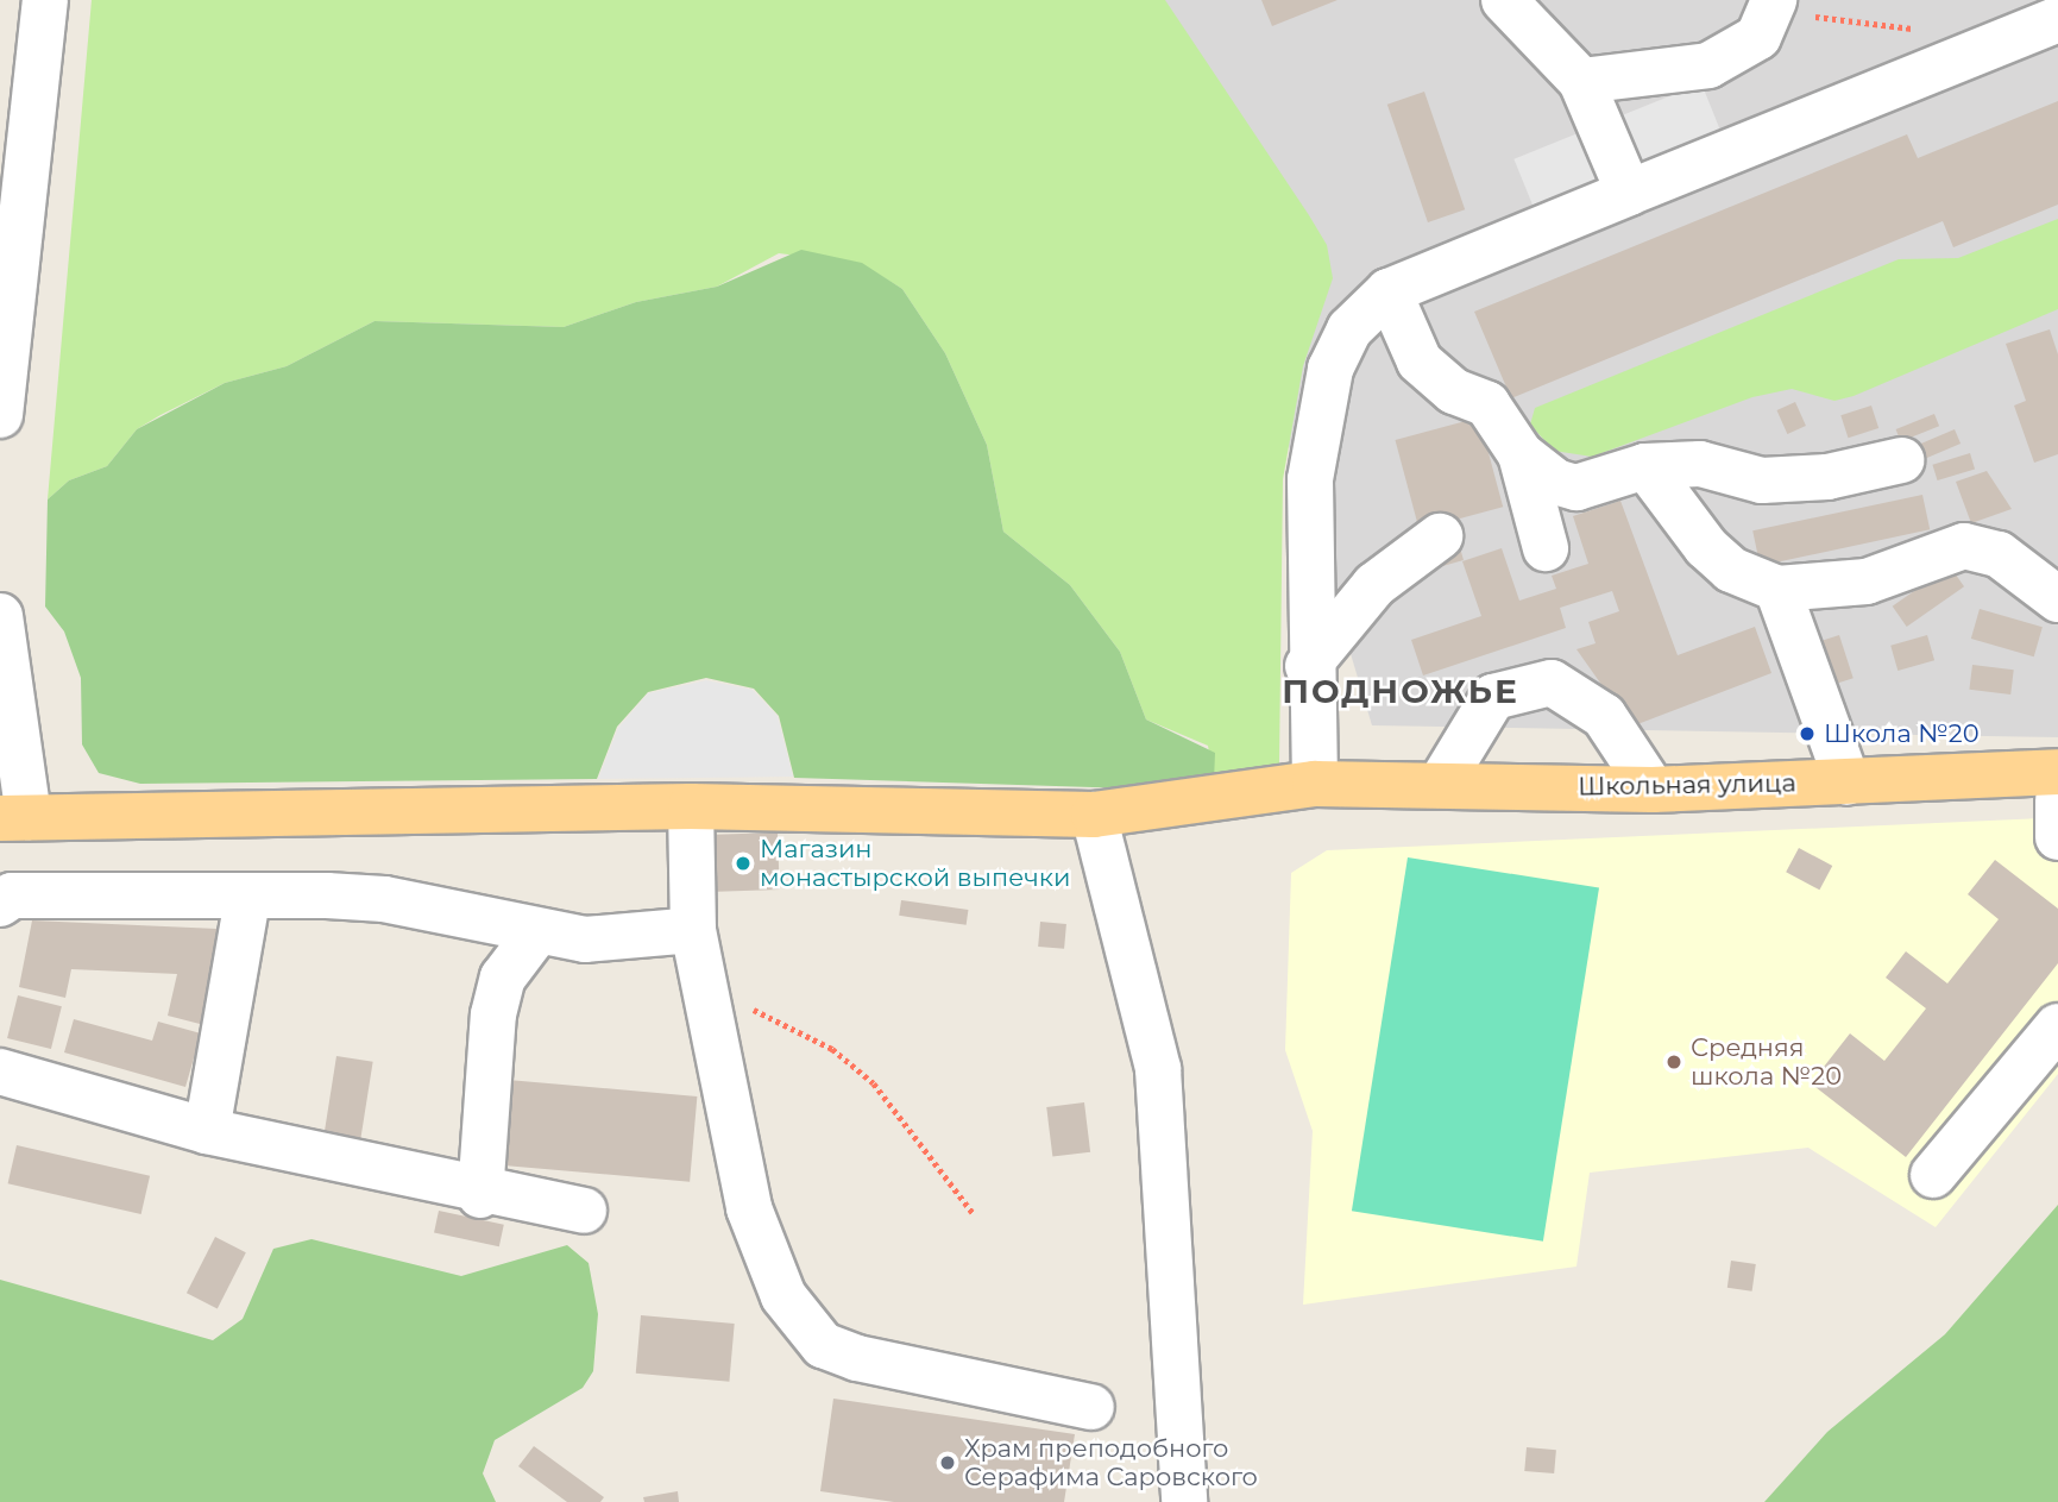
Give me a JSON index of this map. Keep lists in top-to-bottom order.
{
  "streets": {
    "main road": ["Школьная улица"]
  },
  "districts": ["ПОДНОЖЬЕ"],
  "places": [
    "Школа №20",
    "Магазин монастырской выпечки",
    "Средняя школа №20",
    "Храм преподобного Серафима Саровского"
  ]
}
